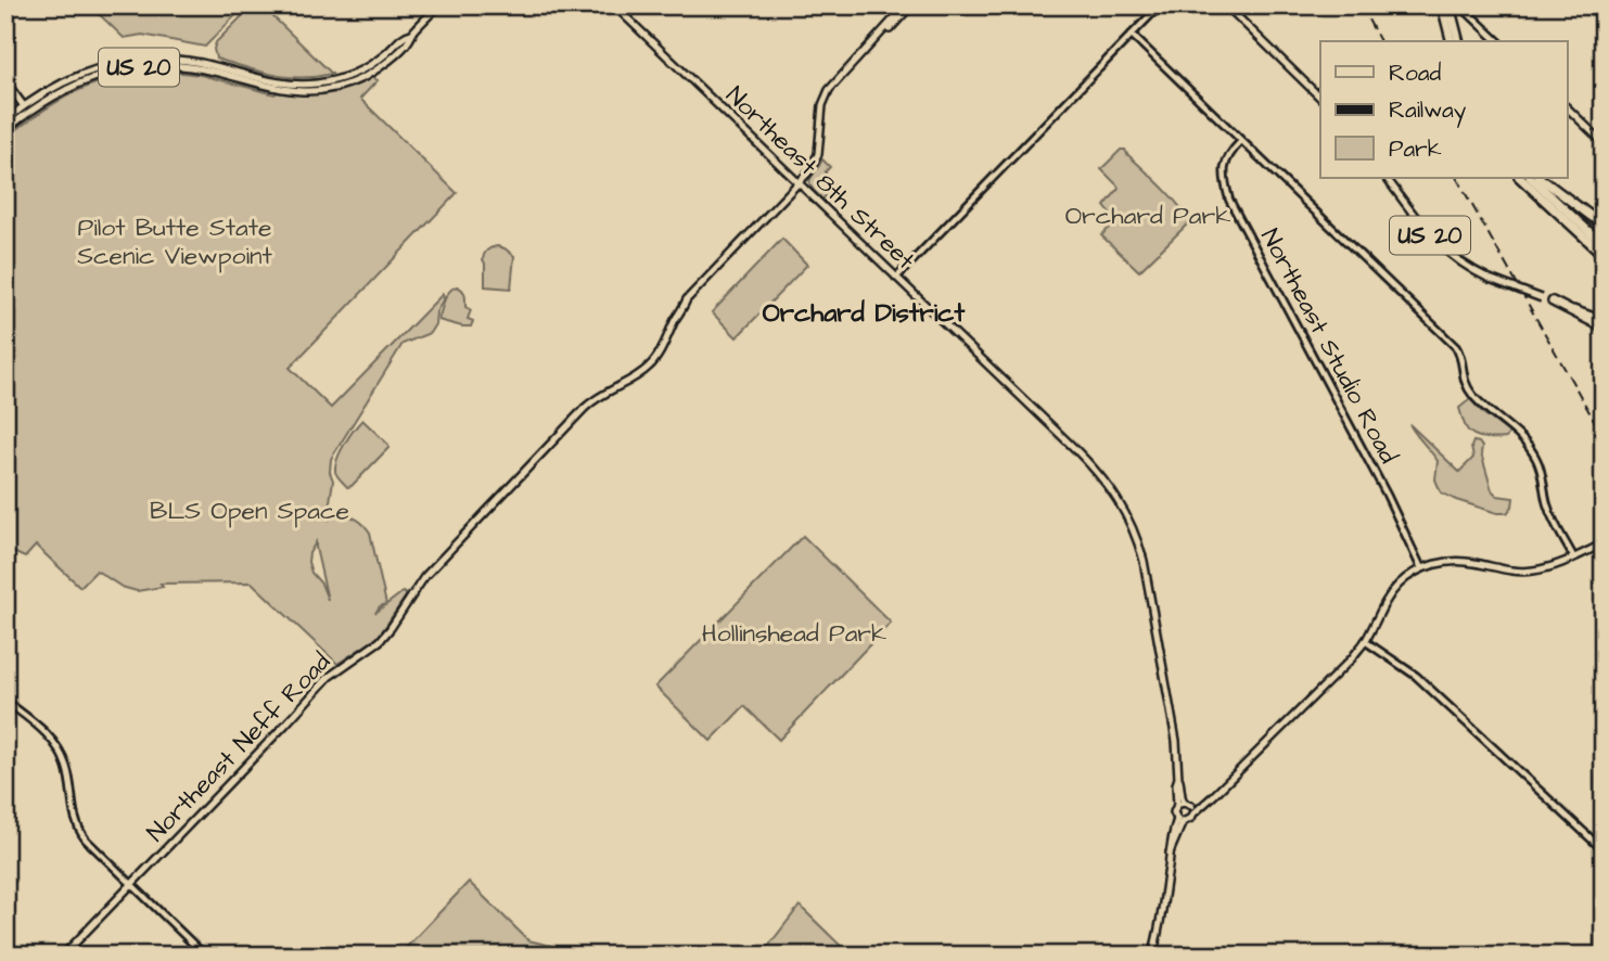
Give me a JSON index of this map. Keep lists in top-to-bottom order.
{
  "streets": {
    "main road": ["US 20", "Northeast 8th Street", "Northeast Neff Road"],
    "street": ["Northeast Studio Road"]
  },
  "crossings": [
    ["Northeast 8th Street", "Northeast Neff Road"]
  ],
  "districts": ["Orchard District"],
  "parks": [
    "Orchard Park",
    "Pilot Butte State Scenic Viewpoint",
    "BLS Open Space",
    "Hollinshead Park"
  ],
  "legend": ["Road", "Railway", "Park"]
}
